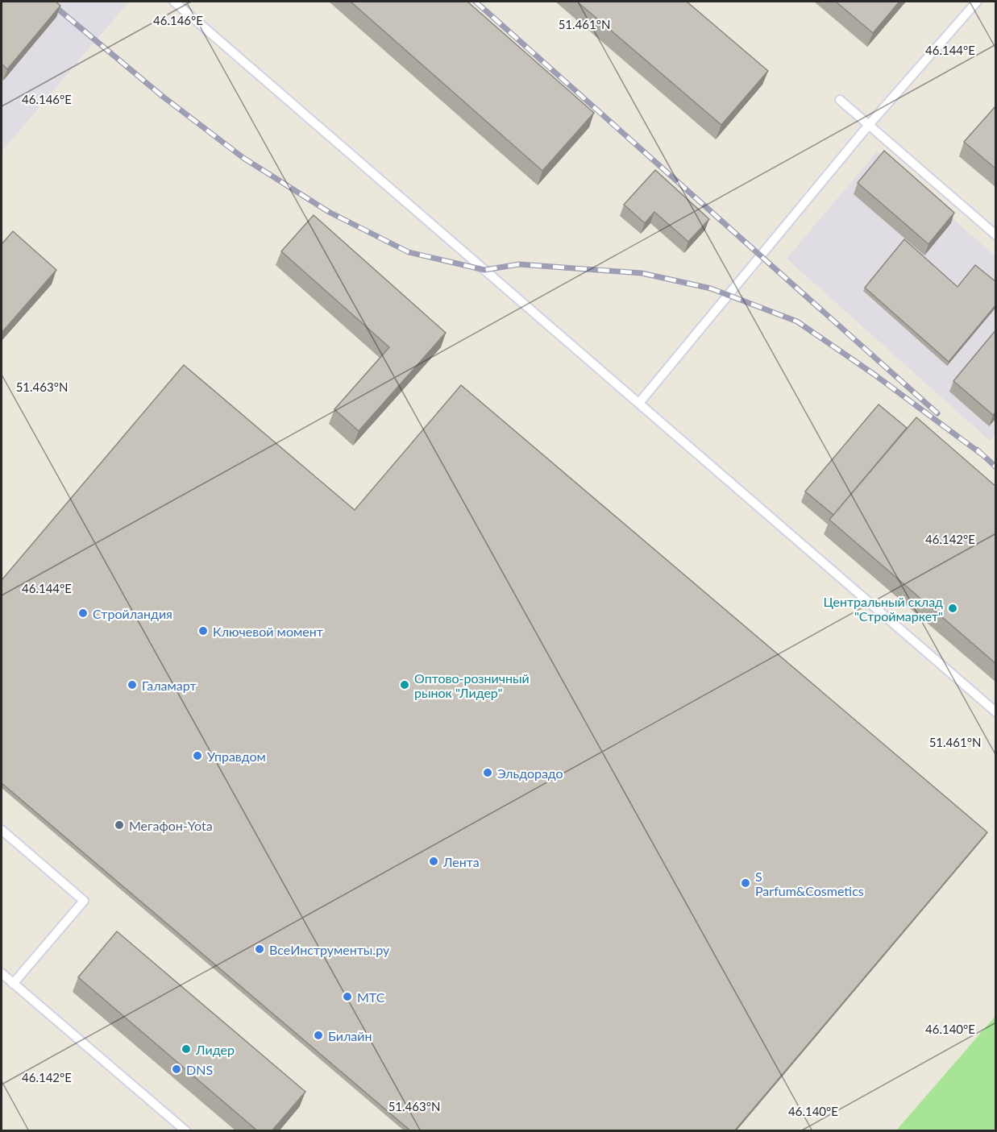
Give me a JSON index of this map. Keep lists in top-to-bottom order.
{
  "places": [
    "Центральный склад \"Строймаркет\"",
    "Стройландия",
    "Ключевой момент",
    "Галамарт",
    "Оптово-розничный рынок \"Лидер\"",
    "Управдом",
    "Эльдорадо",
    "Мегафон-Yota",
    "Лента",
    "S Parfum&Cosmetics",
    "ВсеИнструменты.ру",
    "МТС",
    "Билайн",
    "Лидер",
    "DNS"
  ],
  "coordinates": [
    "46.146°E",
    "51.461°N",
    "46.144°E",
    "51.463°N",
    "46.142°E",
    "46.140°E"
  ]
}
